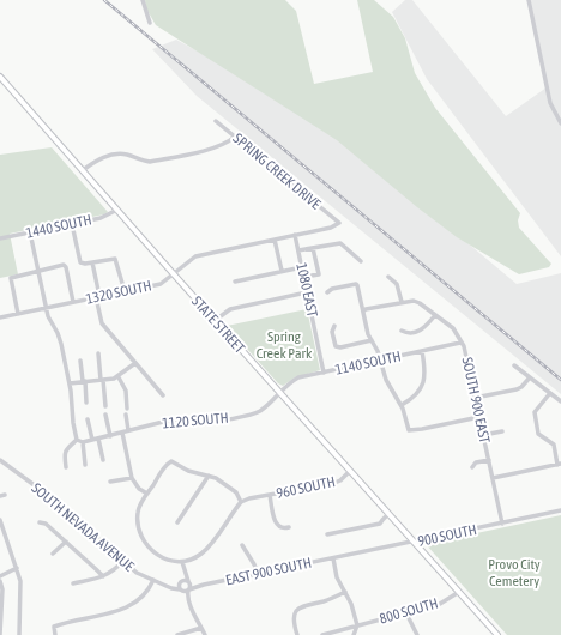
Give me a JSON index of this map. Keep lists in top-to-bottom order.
{
  "streets": {
    "main road": ["STATE STREET"],
    "street": [
      "SPRING CREEK DRIVE",
      "1440 SOUTH",
      "1080 EAST",
      "1320 SOUTH",
      "1140 SOUTH",
      "SOUTH 900 EAST",
      "1120 SOUTH",
      "960 SOUTH",
      "SOUTH NEVADA AVENUE",
      "900 SOUTH",
      "EAST 900 SOUTH",
      "800 SOUTH"
    ]
  },
  "crossings": [
    ["SPRING CREEK DRIVE", "1320 SOUTH"],
    ["1440 SOUTH", "STATE STREET"],
    ["1080 EAST", "1320 SOUTH"],
    ["1080 EAST", "1140 SOUTH"],
    ["1320 SOUTH", "STATE STREET"],
    ["STATE STREET", "1140 SOUTH"],
    ["STATE STREET", "1120 SOUTH"],
    ["STATE STREET", "960 SOUTH"],
    ["STATE STREET", "900 SOUTH"],
    ["STATE STREET", "800 SOUTH"],
    ["1140 SOUTH", "SOUTH 900 EAST"],
    ["1140 SOUTH", "1120 SOUTH"],
    ["SOUTH 900 EAST", "900 SOUTH"],
    ["SOUTH NEVADA AVENUE", "EAST 900 SOUTH"],
    ["900 SOUTH", "EAST 900 SOUTH"]
  ],
  "parks": ["Spring Creek Park", "Provo City Cemetery"]
}
